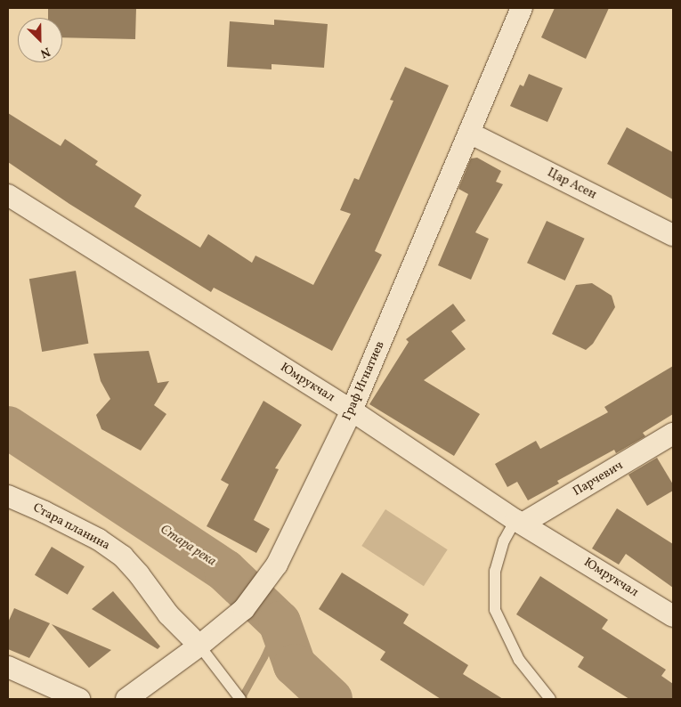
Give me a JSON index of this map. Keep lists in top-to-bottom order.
{
  "streets": {
    "street": [
      "Цар Асен",
      "Граф Игнатиев",
      "Юмрукчал",
      "Парчевич",
      "Стара планина"
    ]
  },
  "crossings": [
    ["Цар Асен", "Граф Игнатиев"],
    ["Граф Игнатиев", "Юмрукчал"],
    ["Граф Игнатиев", "Стара планина"],
    ["Юмрукчал", "Парчевич"]
  ],
  "water": ["Стара река"],
  "north": "bottom right"
}
